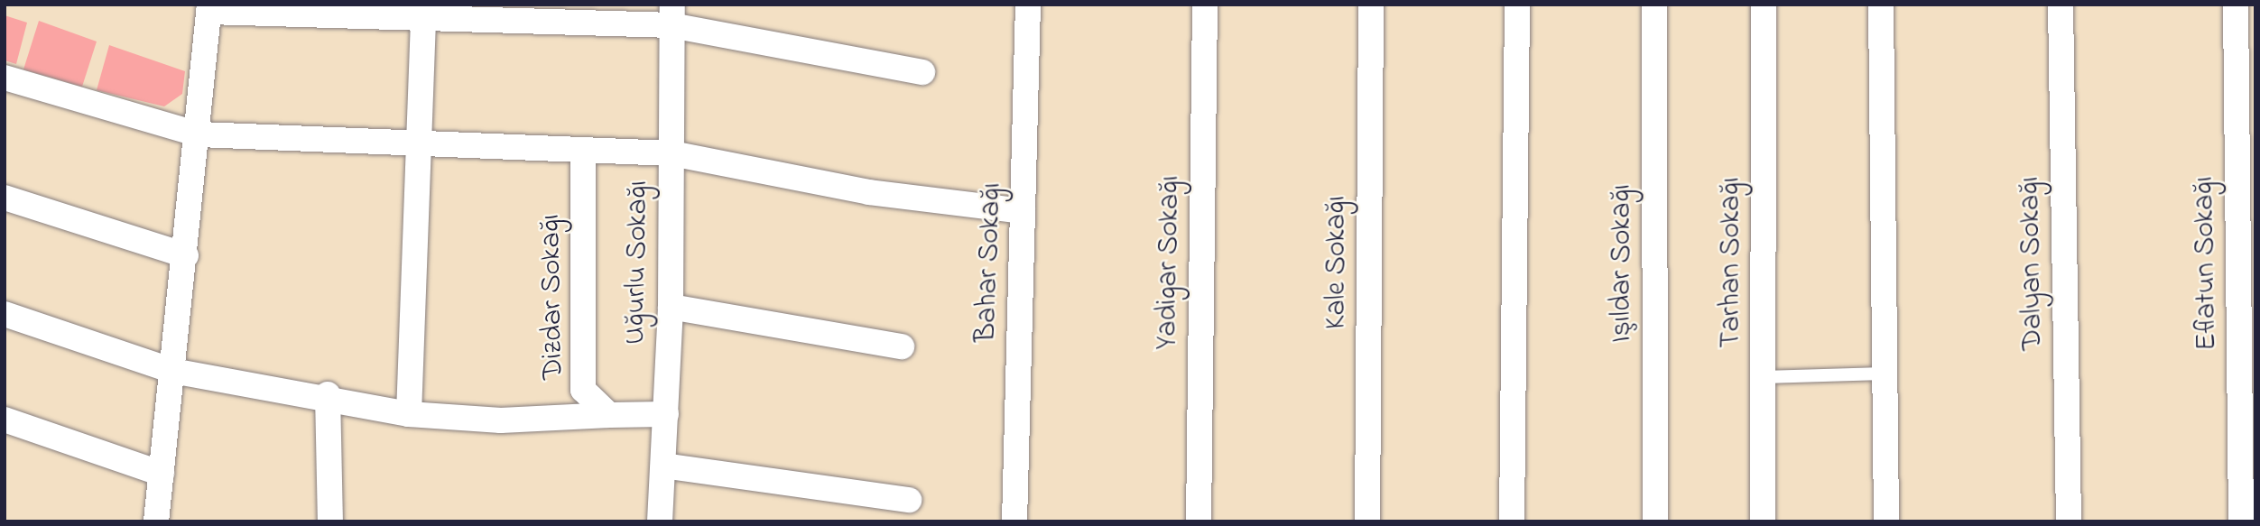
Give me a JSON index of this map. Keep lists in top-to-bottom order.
{
  "streets": {
    "street": [
      "Uğurlu Sokağı",
      "Bahar Sokağı",
      "Yadigar Sokağı",
      "Kale Sokağı",
      "Tarhan Sokağı",
      "Işıldar Sokağı",
      "Dalyan Sokağı",
      "Eflatun Sokağı",
      "Dizdar Sokağı"
    ]
  }
}
